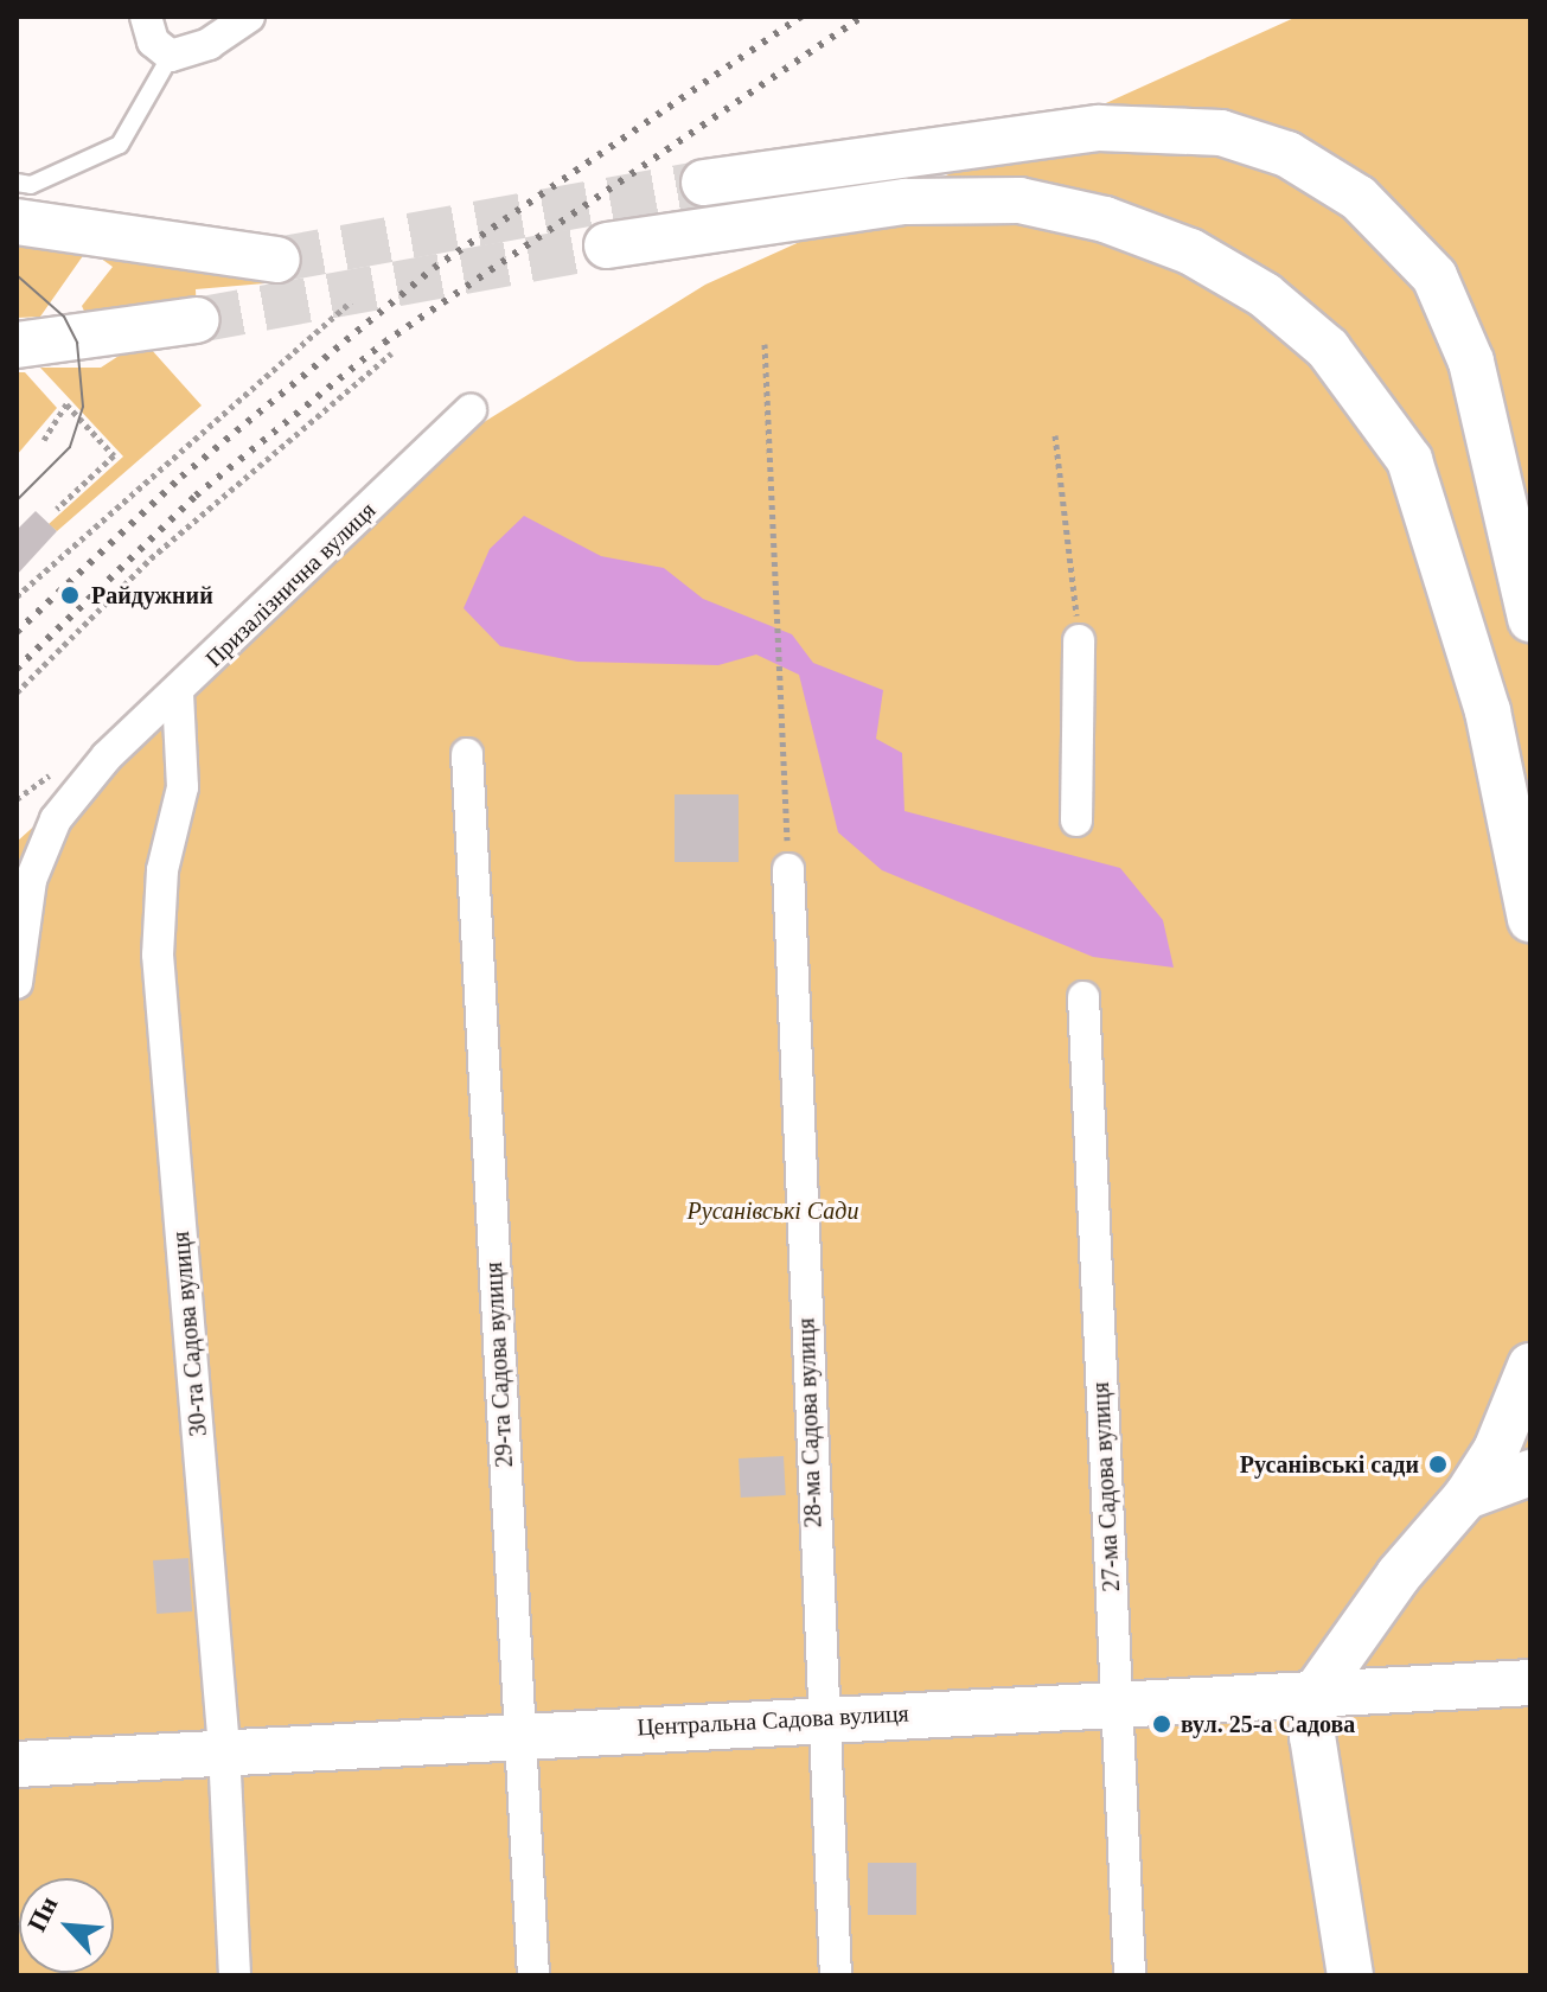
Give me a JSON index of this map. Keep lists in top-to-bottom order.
{
  "streets": {
    "main road": ["Центральна Садова вулиця"],
    "street": [
      "Призалізнична вулиця",
      "30-та Садова вулиця",
      "29-та Садова вулиця",
      "28-ма Садова вулиця",
      "27-ма Садова вулиця"
    ]
  },
  "crossings": [
    ["Призалізнична вулиця", "30-та Садова вулиця"],
    ["30-та Садова вулиця", "Центральна Садова вулиця"],
    ["29-та Садова вулиця", "Центральна Садова вулиця"],
    ["28-ма Садова вулиця", "Центральна Садова вулиця"],
    ["27-ма Садова вулиця", "Центральна Садова вулиця"]
  ],
  "parks": ["Русанівські Сади"],
  "places": ["Райдужний", "Русанівські сади", "вул. 25-а Садова"],
  "north": "top left"
}
